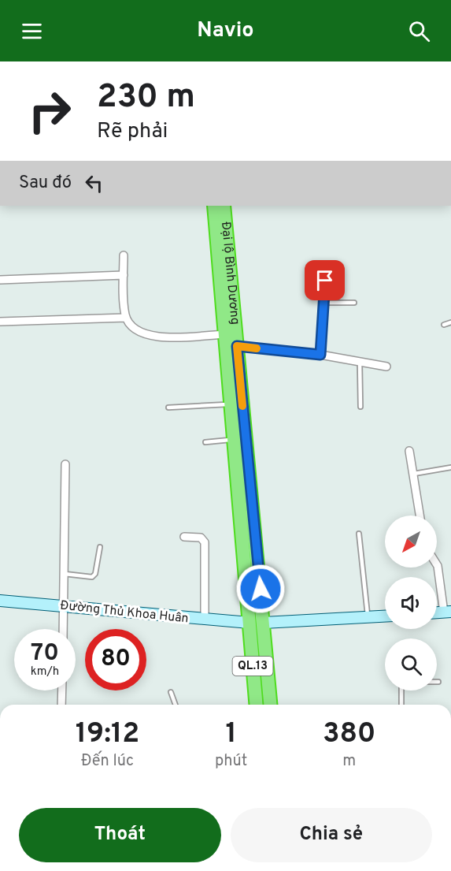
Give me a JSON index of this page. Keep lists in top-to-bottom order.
{
  "streets": {
    "highway": ["Đại lộ Bình Dương", "QL.13"],
    "main road": ["Đường Thủ Khoa Huân"]
  },
  "crossings": [
    ["Đại lộ Bình Dương", "Đường Thủ Khoa Huân"]
  ],
  "north": "bottom left",
  "page": {
    "header": "Navio",
    "turn": ["230 m", "Rẽ phải"],
    "then": "Sau đó",
    "speed": "70 km/h",
    "limit": "80",
    "eta": [
      "19:12",
      "Đến lúc",
      "1",
      "phút",
      "380",
      "m"
    ],
    "buttons": ["Thoát", "Chia sẻ"]
  }
}
